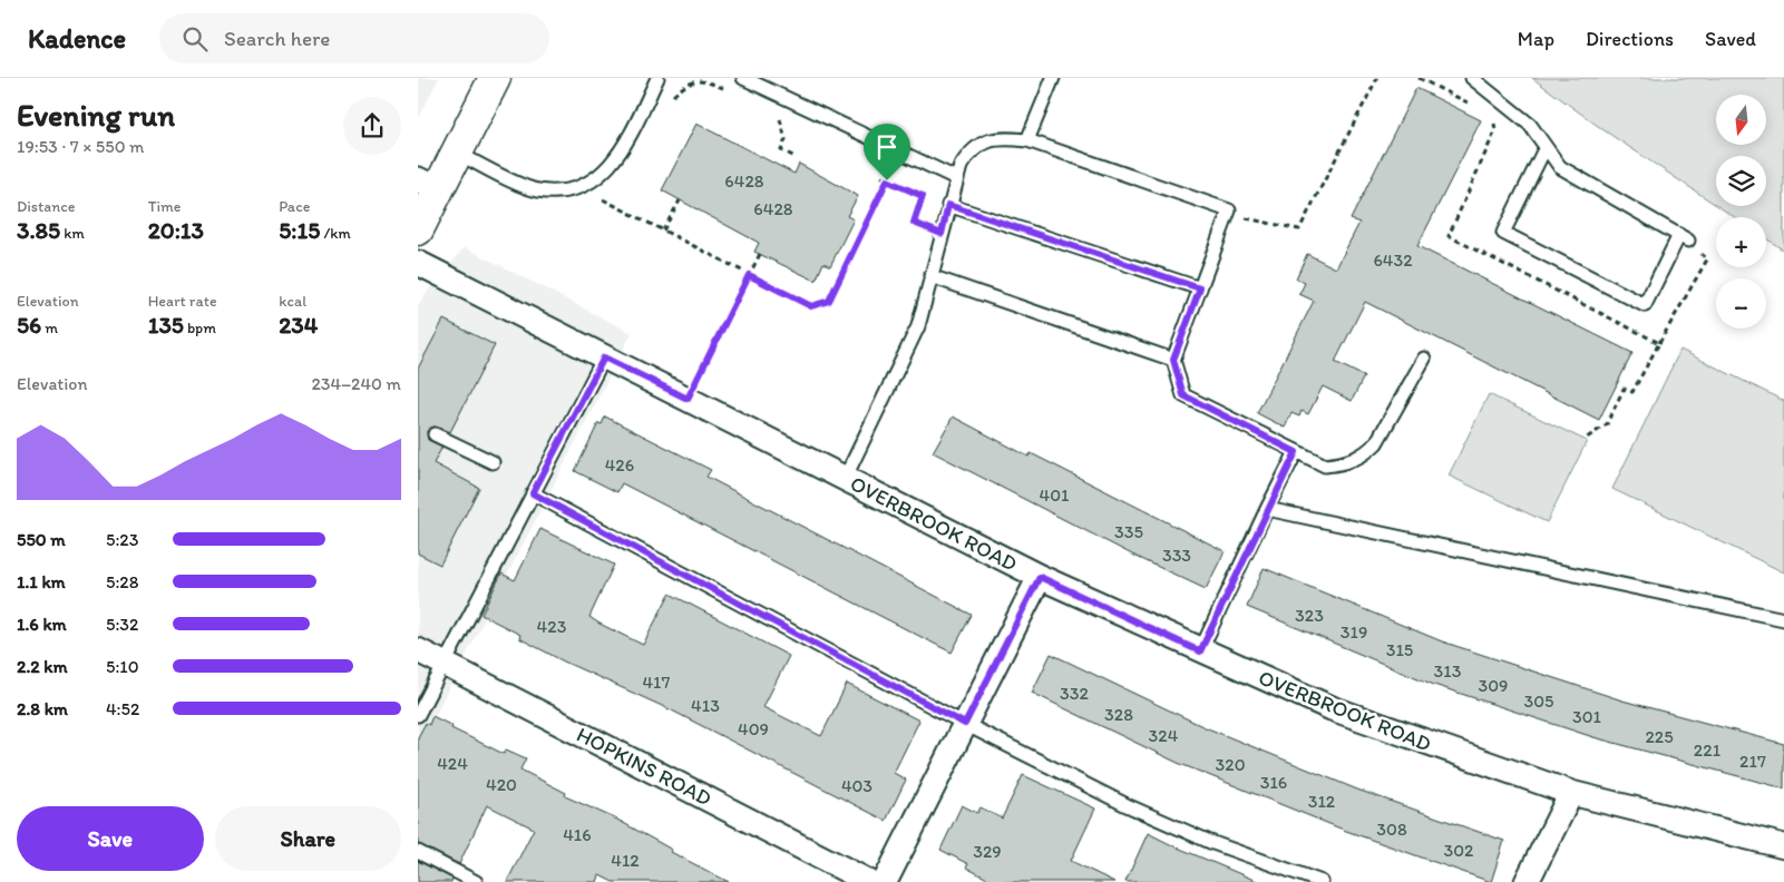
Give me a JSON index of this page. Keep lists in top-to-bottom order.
{
  "streets": {
    "street": ["OVERBROOK ROAD", "HOPKINS ROAD"]
  },
  "house_numbers": [
    "6428",
    "6428",
    "6432",
    "426",
    "401",
    "335",
    "333",
    "323",
    "423",
    "319",
    "315",
    "313",
    "417",
    "309",
    "332",
    "305",
    "413",
    "328",
    "301",
    "409",
    "324",
    "225",
    "221",
    "217",
    "424",
    "320",
    "316",
    "420",
    "403",
    "312",
    "308",
    "416",
    "302",
    "329",
    "412"
  ],
  "north": "bottom",
  "page": {
    "header": "Kadence",
    "search": "Search here",
    "nav": ["Map", "Directions", "Saved"],
    "heading": ["Evening run", "19:53 · 7 × 550 m"],
    "map_buttons": ["+", "−"],
    "stats": [
      ["Distance", "3.85 km"],
      ["Time", "20:13"],
      ["Pace", "5:15 /km"],
      ["Elevation", "56 m"],
      ["Heart rate", "135 bpm"],
      ["kcal", "234"]
    ],
    "chart": ["Elevation", "234–240 m"],
    "list": [
      {
        "name": "550 m",
        "note": "5:23"
      },
      {
        "name": "1.1 km",
        "note": "5:28"
      },
      {
        "name": "1.6 km",
        "note": "5:32"
      },
      {
        "name": "2.2 km",
        "note": "5:10"
      },
      {
        "name": "2.8 km",
        "note": "4:52"
      }
    ],
    "buttons": ["Save", "Share"]
  }
}
